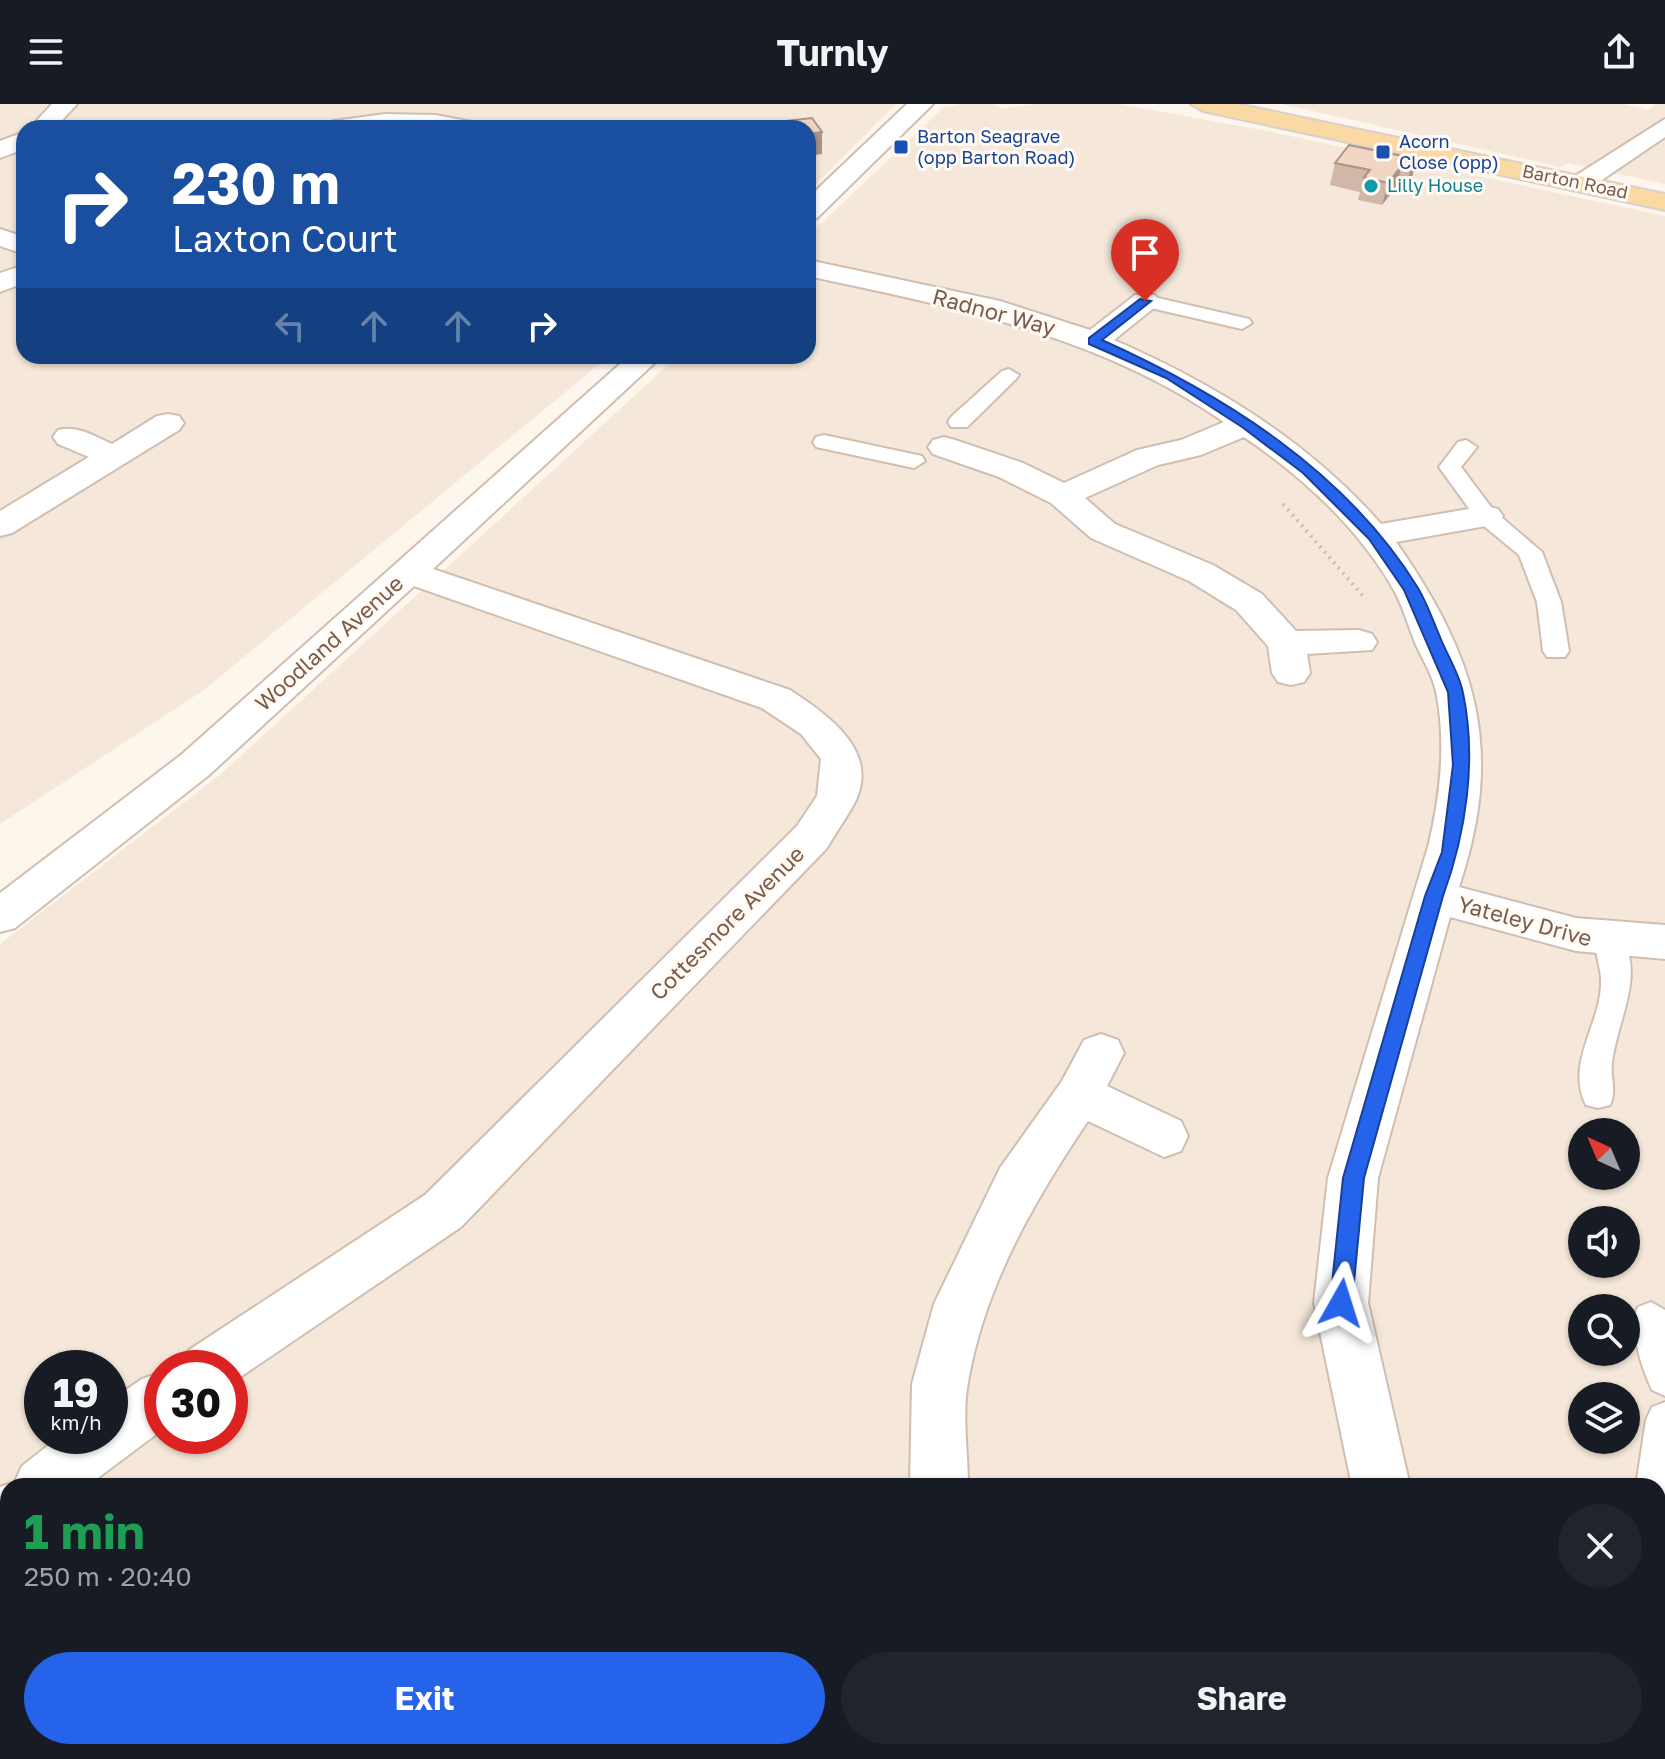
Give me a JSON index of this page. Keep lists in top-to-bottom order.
{
  "streets": {
    "main road": ["Barton Road"],
    "street": [
      "Radnor Way",
      "Woodland Avenue",
      "Yateley Drive",
      "Cottesmore Avenue"
    ]
  },
  "crossings": [
    ["Radnor Way", "Yateley Drive"],
    ["Woodland Avenue", "Cottesmore Avenue"]
  ],
  "places": {
    "transit": ["Barton Seagrave (opp Barton Road)", "Acorn Close (opp)"],
    "other": ["Lilly House"]
  },
  "north": "top left",
  "page": {
    "header": "Turnly",
    "turn": ["230 m", "Laxton Court"],
    "speed": "19 km/h",
    "limit": "30",
    "heading": ["1 min", "250 m · 20:40"],
    "buttons": ["Exit", "Share"]
  }
}
